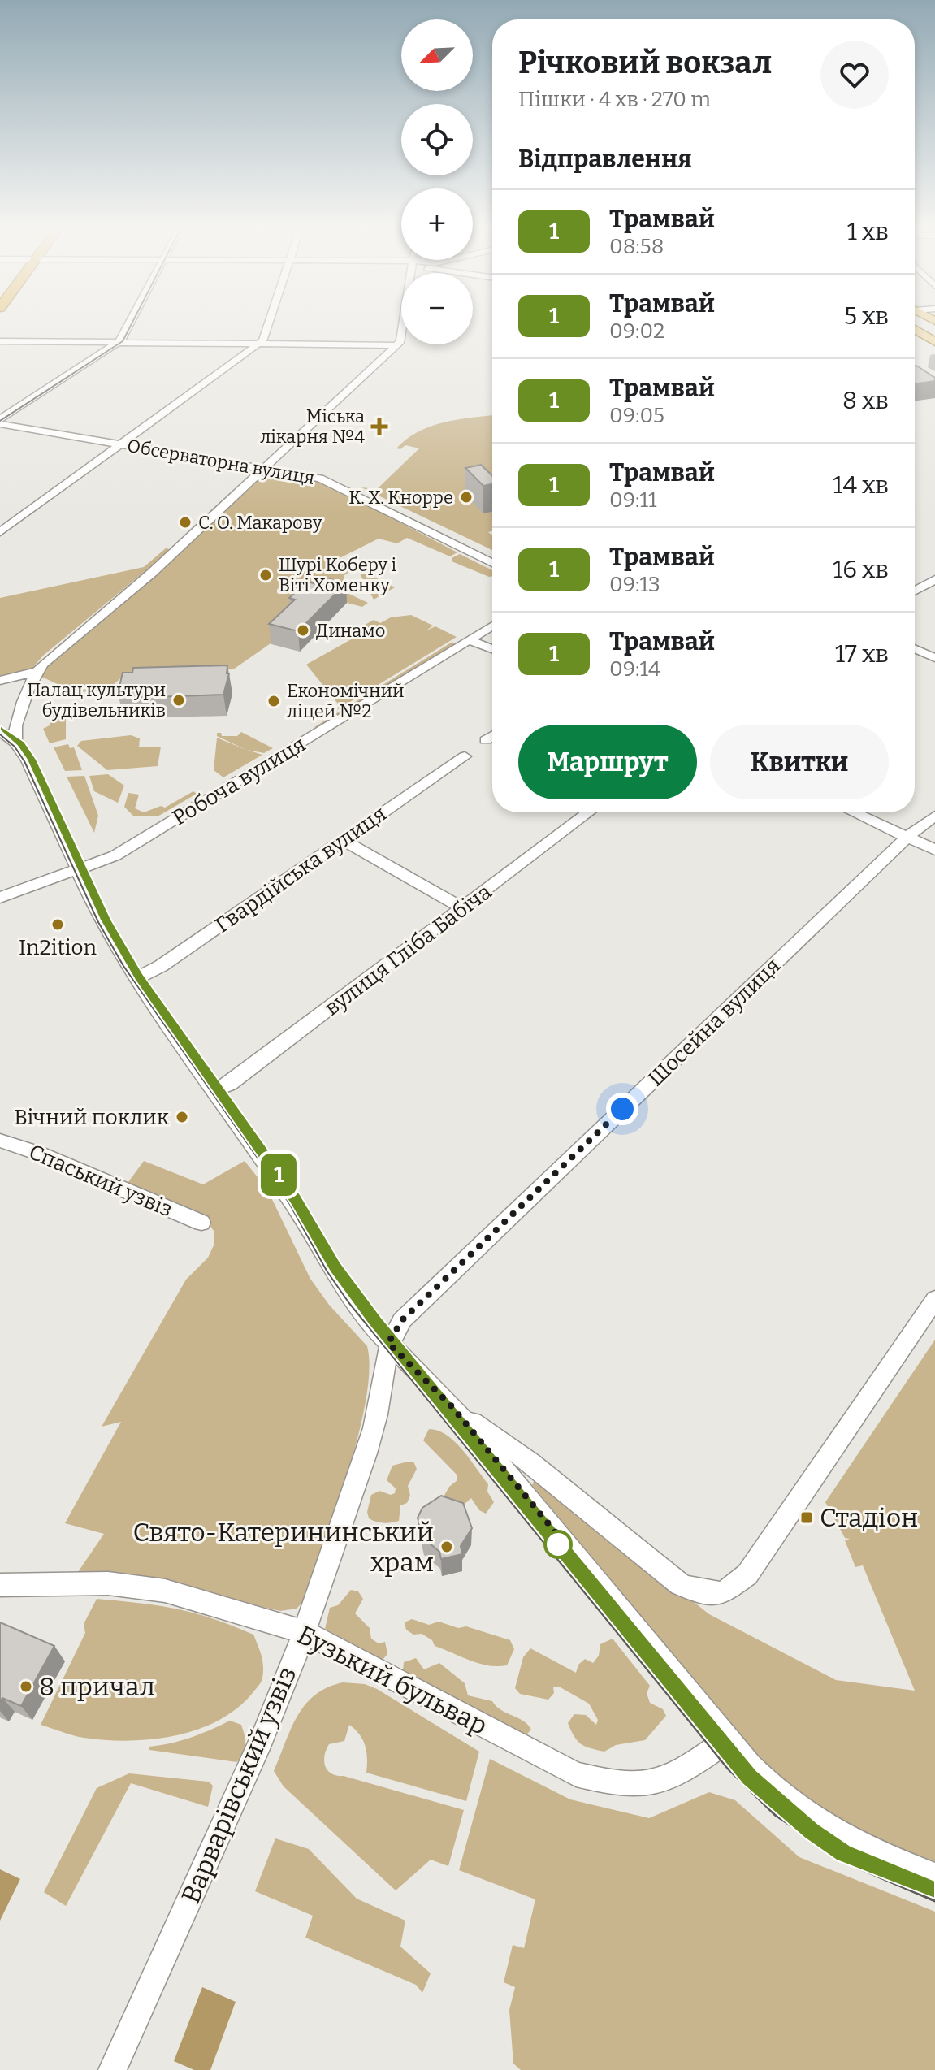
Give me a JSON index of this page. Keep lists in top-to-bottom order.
{
  "streets": {
    "street": [
      "Обсерваторна вулиця",
      "Робоча вулиця",
      "Гвардійська вулиця",
      "вулиця Гліба Бабіча",
      "Шосейна вулиця",
      "Спаський узвіз",
      "Бузький бульвар",
      "Варварівський узвіз"
    ]
  },
  "crossings": [
    ["Шосейна вулиця", "Варварівський узвіз"],
    ["Бузький бульвар", "Варварівський узвіз"]
  ],
  "places": {
    "health": ["Міська лікарня №4"],
    "other": [
      "К. Х. Кнорре",
      "С. О. Макарову",
      "Шурі Коберу і Віті Хоменку",
      "Динамо",
      "Палац культури будівельників",
      "Економічний ліцей №2",
      "In2ition",
      "Вічний поклик",
      "Свято-Катерининський храм",
      "8 причал"
    ],
    "transit": ["Стадіон"]
  },
  "lines": ["tram line 1"],
  "north": "bottom left",
  "page": {
    "on_map": "1",
    "map_buttons": ["+", "−"],
    "heading": [
      ["Річковий вокзал", "Пішки · 4 хв · 270 m"],
      "Відправлення"
    ],
    "list": [
      {
        "mark": "1",
        "name": "Трамвай",
        "note": "08:58",
        "value": "1 хв"
      },
      {
        "mark": "1",
        "name": "Трамвай",
        "note": "09:02",
        "value": "5 хв"
      },
      {
        "mark": "1",
        "name": "Трамвай",
        "note": "09:05",
        "value": "8 хв"
      },
      {
        "mark": "1",
        "name": "Трамвай",
        "note": "09:11",
        "value": "14 хв"
      },
      {
        "mark": "1",
        "name": "Трамвай",
        "note": "09:13",
        "value": "16 хв"
      },
      {
        "mark": "1",
        "name": "Трамвай",
        "note": "09:14",
        "value": "17 хв"
      }
    ],
    "buttons": ["Маршрут", "Квитки"]
  }
}
